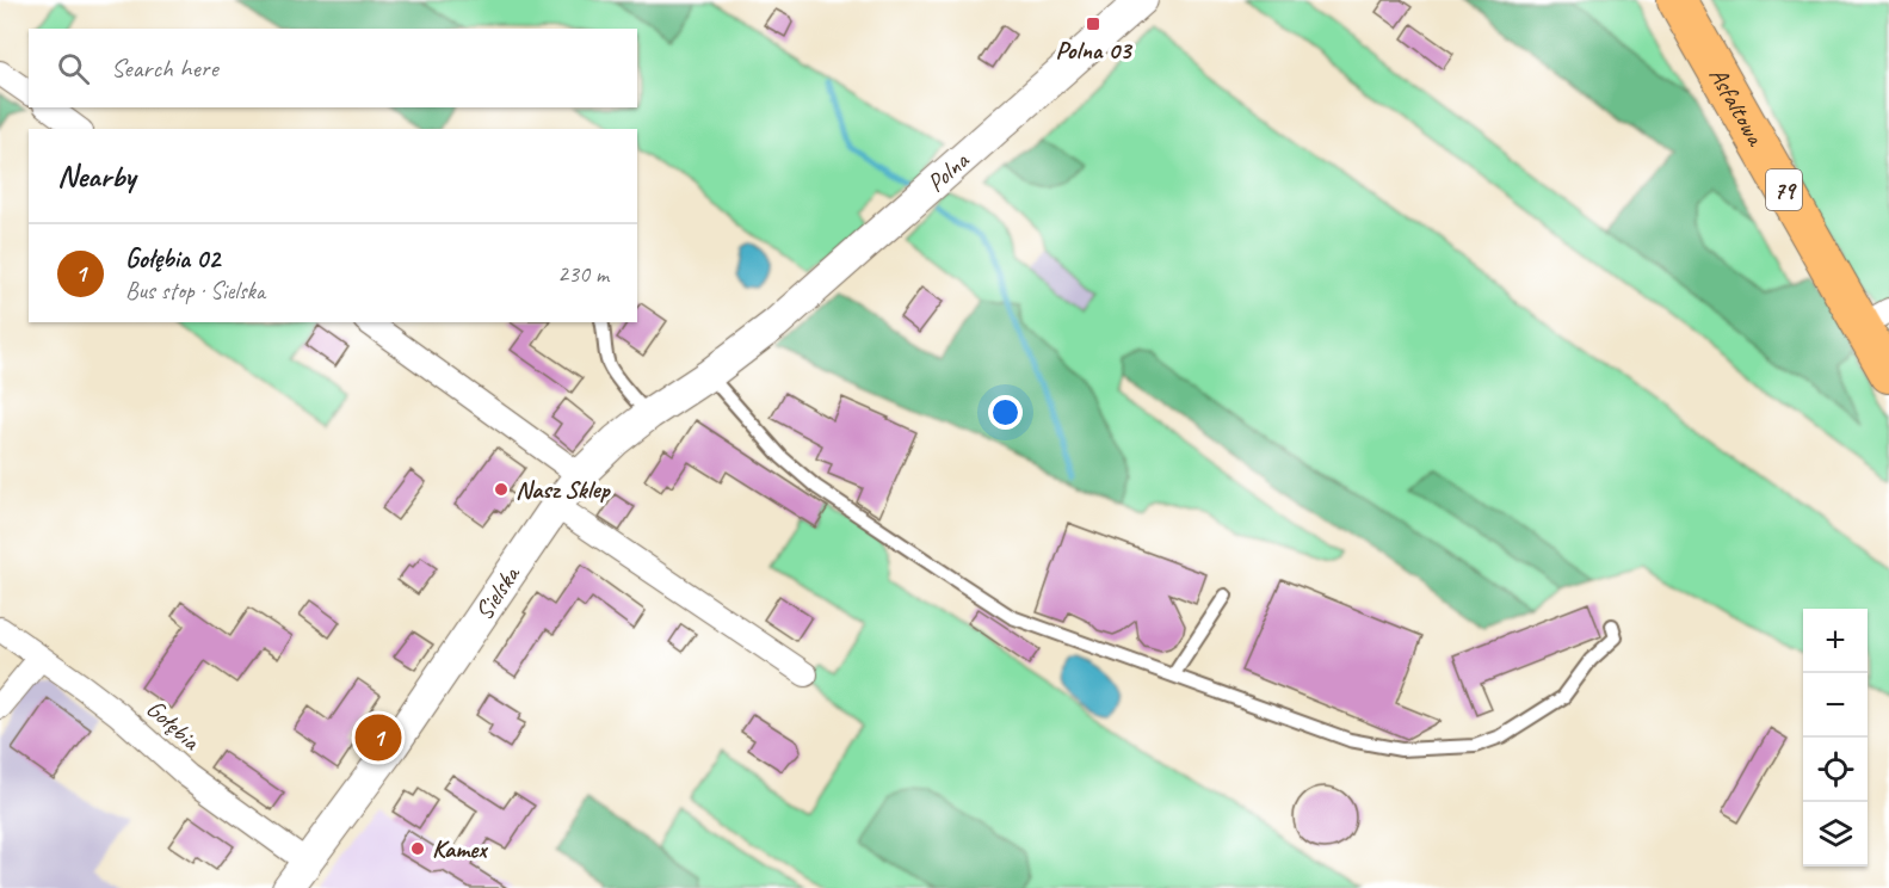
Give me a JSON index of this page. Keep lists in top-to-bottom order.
{
  "streets": {
    "main road": ["Asfaltowa", "79"],
    "street": ["Polna", "Sielska", "Gołębia"]
  },
  "crossings": [
    ["Asfaltowa", "79"],
    ["Polna", "Sielska"],
    ["Sielska", "Gołębia"]
  ],
  "places": {
    "transit": ["Polna 03"],
    "other": ["Nasz Sklep", "Kamex"]
  },
  "page": {
    "search": "Search here",
    "heading": "Nearby",
    "list": [
      {
        "mark": "1",
        "name": "Gołębia 02",
        "note": "Bus stop · Sielska",
        "value": "230 m"
      }
    ],
    "map_buttons": ["+", "−"],
    "pins": "1"
  }
}
